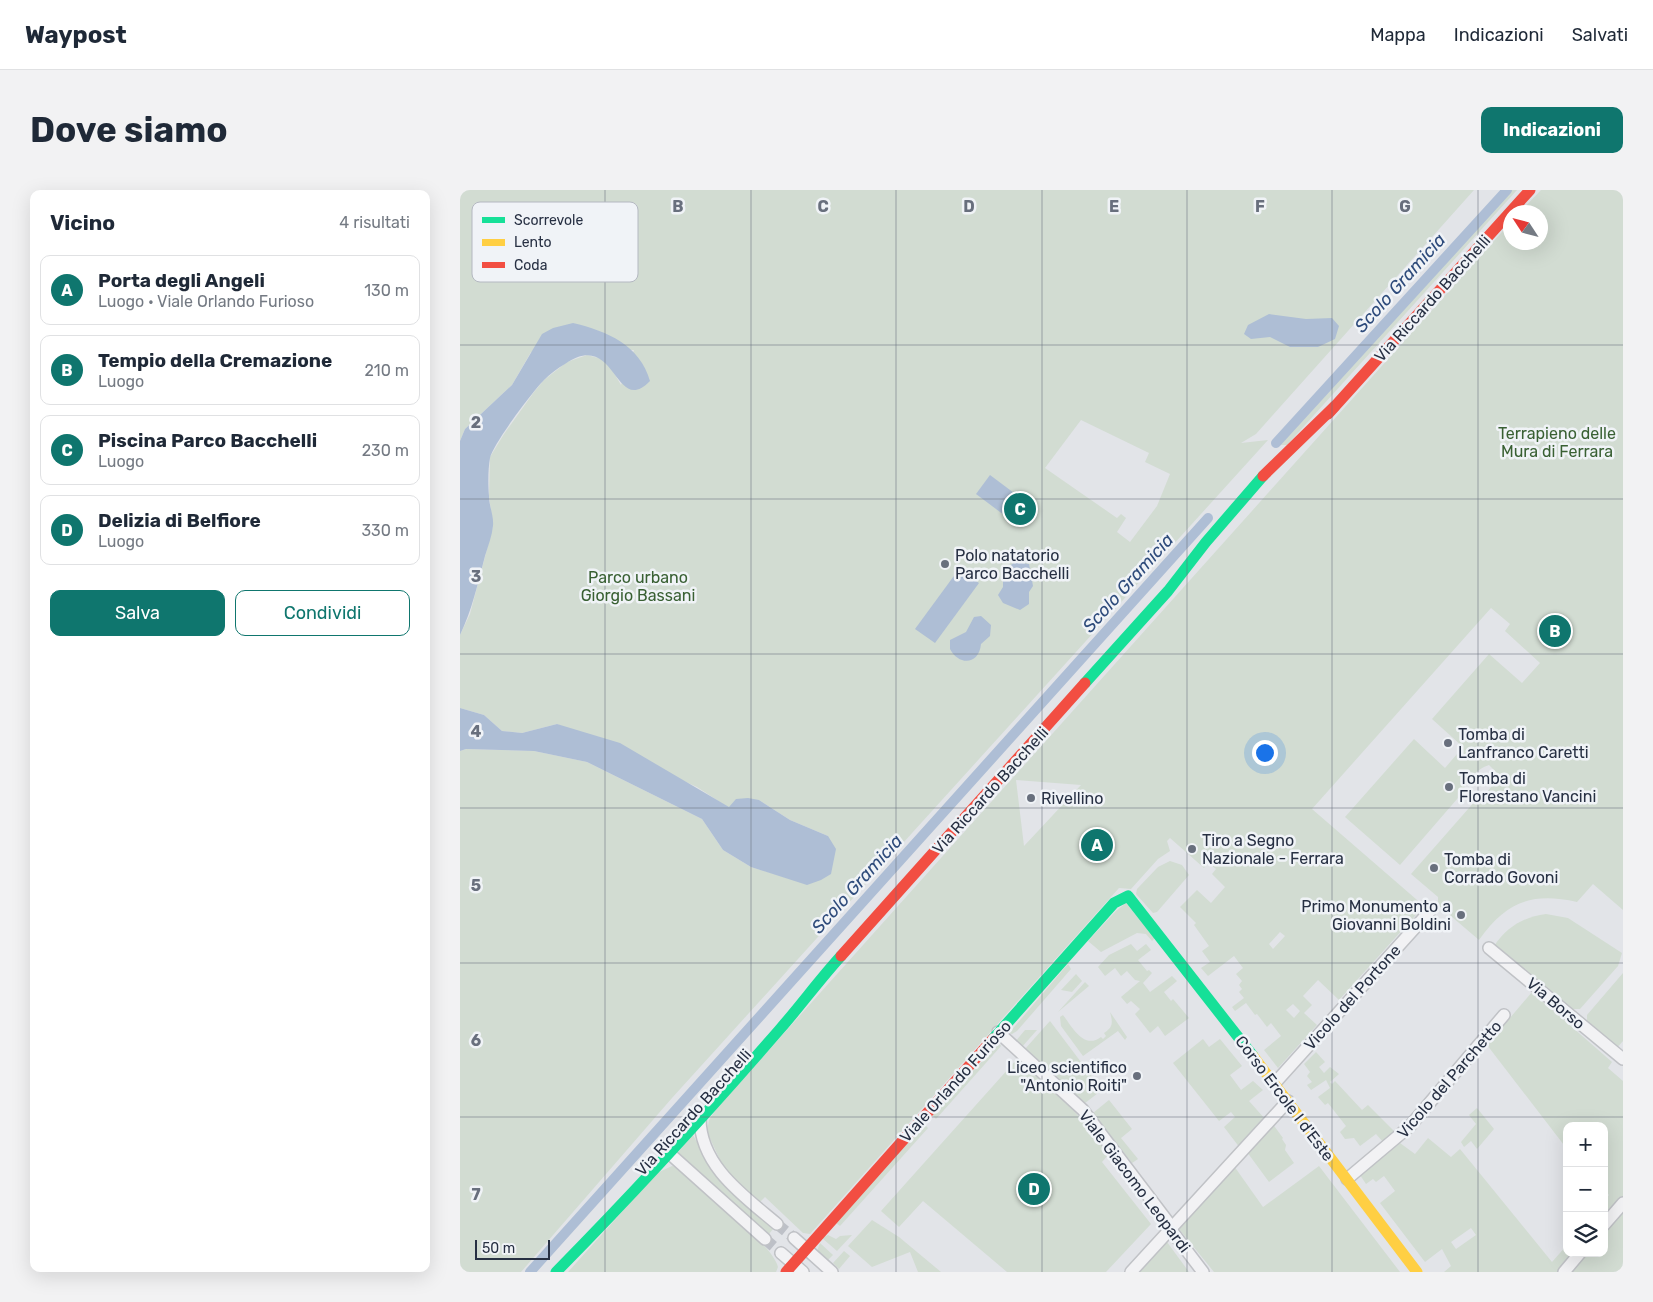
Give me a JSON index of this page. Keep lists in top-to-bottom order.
{
  "streets": {
    "main road": ["Via Riccardo Bacchelli", "Viale Orlando Furioso", "Corso Ercole I d'Este"],
    "street": [
      "Vicolo del Portone",
      "Via Borso",
      "Vicolo del Parchetto",
      "Viale Giacomo Leopardi"
    ]
  },
  "crossings": [
    ["Vicolo del Portone", "Corso Ercole I d'Este"],
    ["Vicolo del Parchetto", "Corso Ercole I d'Este"],
    ["Viale Orlando Furioso", "Corso Ercole I d'Este"],
    ["Viale Orlando Furioso", "Viale Giacomo Leopardi"]
  ],
  "water": ["Scolo Gramicia"],
  "parks": ["Terrapieno delle Mura di Ferrara", "Parco urbano Giorgio Bassani"],
  "places": [
    "Polo natatorio Parco Bacchelli",
    "Tomba di Lanfranco Caretti",
    "Tomba di Florestano Vancini",
    "Rivellino",
    "Tiro a Segno Nazionale - Ferrara",
    "Tomba di Corrado Govoni",
    "Primo Monumento a Giovanni Boldini",
    "Liceo scientifico \"Antonio Roiti\""
  ],
  "legend": ["Scorrevole", "Lento", "Coda"],
  "scale_bar": "50 m",
  "north": "top left",
  "page": {
    "header": "Waypost",
    "nav": ["Mappa", "Indicazioni", "Salvati"],
    "buttons": [
      "Indicazioni",
      ["Salva", "Condividi"]
    ],
    "title": "Dove siamo",
    "heading": ["Vicino", "4 risultati"],
    "list": [
      {
        "mark": "A",
        "name": "Porta degli Angeli",
        "note": "Luogo · Viale Orlando Furioso",
        "value": "130 m"
      },
      {
        "mark": "B",
        "name": "Tempio della Cremazione",
        "note": "Luogo",
        "value": "210 m"
      },
      {
        "mark": "C",
        "name": "Piscina Parco Bacchelli",
        "note": "Luogo",
        "value": "230 m"
      },
      {
        "mark": "D",
        "name": "Delizia di Belfiore",
        "note": "Luogo",
        "value": "330 m"
      }
    ],
    "pins": [
      "C",
      "B",
      "A",
      "D"
    ],
    "map_buttons": ["+", "−"],
    "scale": "50 m"
  },
  "grid": {
    "columns": [
      "B",
      "C",
      "D",
      "E",
      "F",
      "G"
    ],
    "rows": [
      "2",
      "3",
      "4",
      "5",
      "6",
      "7"
    ]
  }
}
